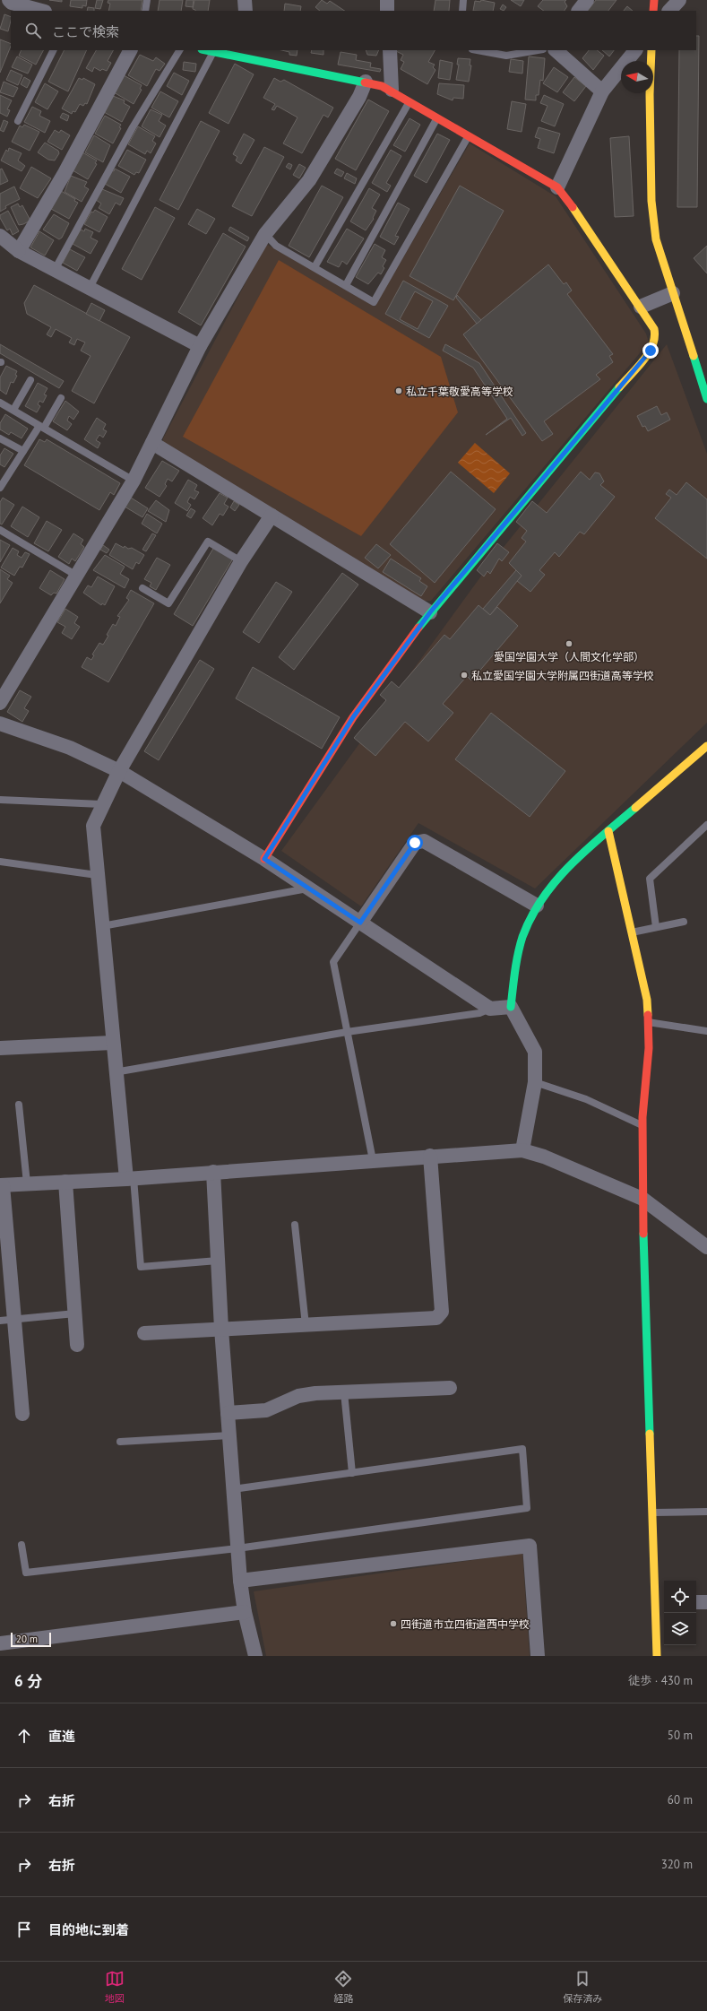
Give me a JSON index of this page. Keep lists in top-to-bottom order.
{
  "places": [
    "私立千葉敬愛高等学校",
    "愛国学園大学（人間文化学部）",
    "私立愛国学園大学附属四街道高等学校",
    "四街道市立四街道西中学校"
  ],
  "scale_bar": "20 m",
  "north": "left",
  "page": {
    "search": "ここで検索",
    "scale": "20 m",
    "heading": ["6 分", "徒歩 · 430 m"],
    "list": [
      ["直進", "50 m"],
      ["右折", "60 m"],
      ["右折", "320 m"],
      "目的地に到着"
    ],
    "nav": ["地図", "経路", "保存済み"]
  }
}
